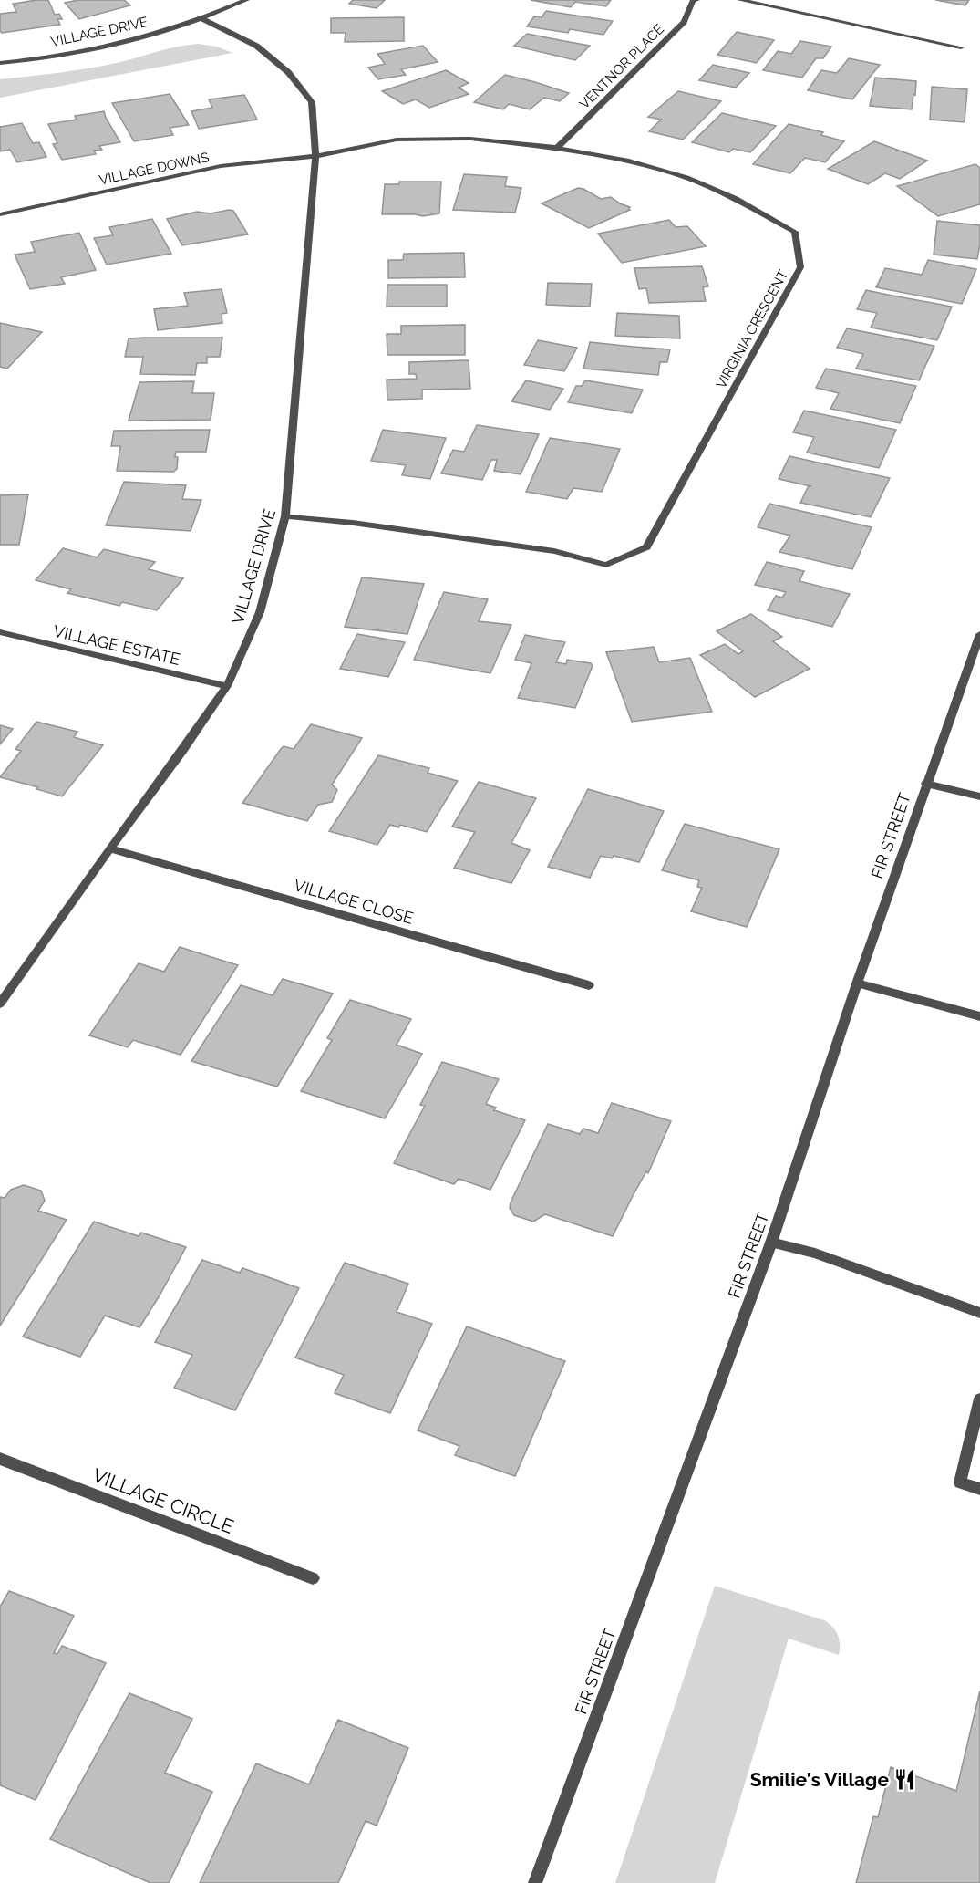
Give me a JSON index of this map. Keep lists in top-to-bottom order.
{
  "streets": {
    "street": [
      "VILLAGE DRIVE",
      "VENTNOR PLACE",
      "VILLAGE DOWNS",
      "VIRGINIA CRESCENT",
      "VILLAGE ESTATE",
      "FIR STREET",
      "VILLAGE CLOSE",
      "VILLAGE CIRCLE"
    ]
  },
  "crossings": [
    ["VILLAGE DRIVE", "VILLAGE DOWNS"],
    ["VILLAGE DRIVE", "VIRGINIA CRESCENT"],
    ["VILLAGE DRIVE", "VILLAGE ESTATE"],
    ["VILLAGE DRIVE", "VILLAGE CLOSE"],
    ["VENTNOR PLACE", "VIRGINIA CRESCENT"],
    ["VILLAGE DOWNS", "VIRGINIA CRESCENT"]
  ],
  "places": {
    "restaurant": ["Smilie's Village"]
  }
}
